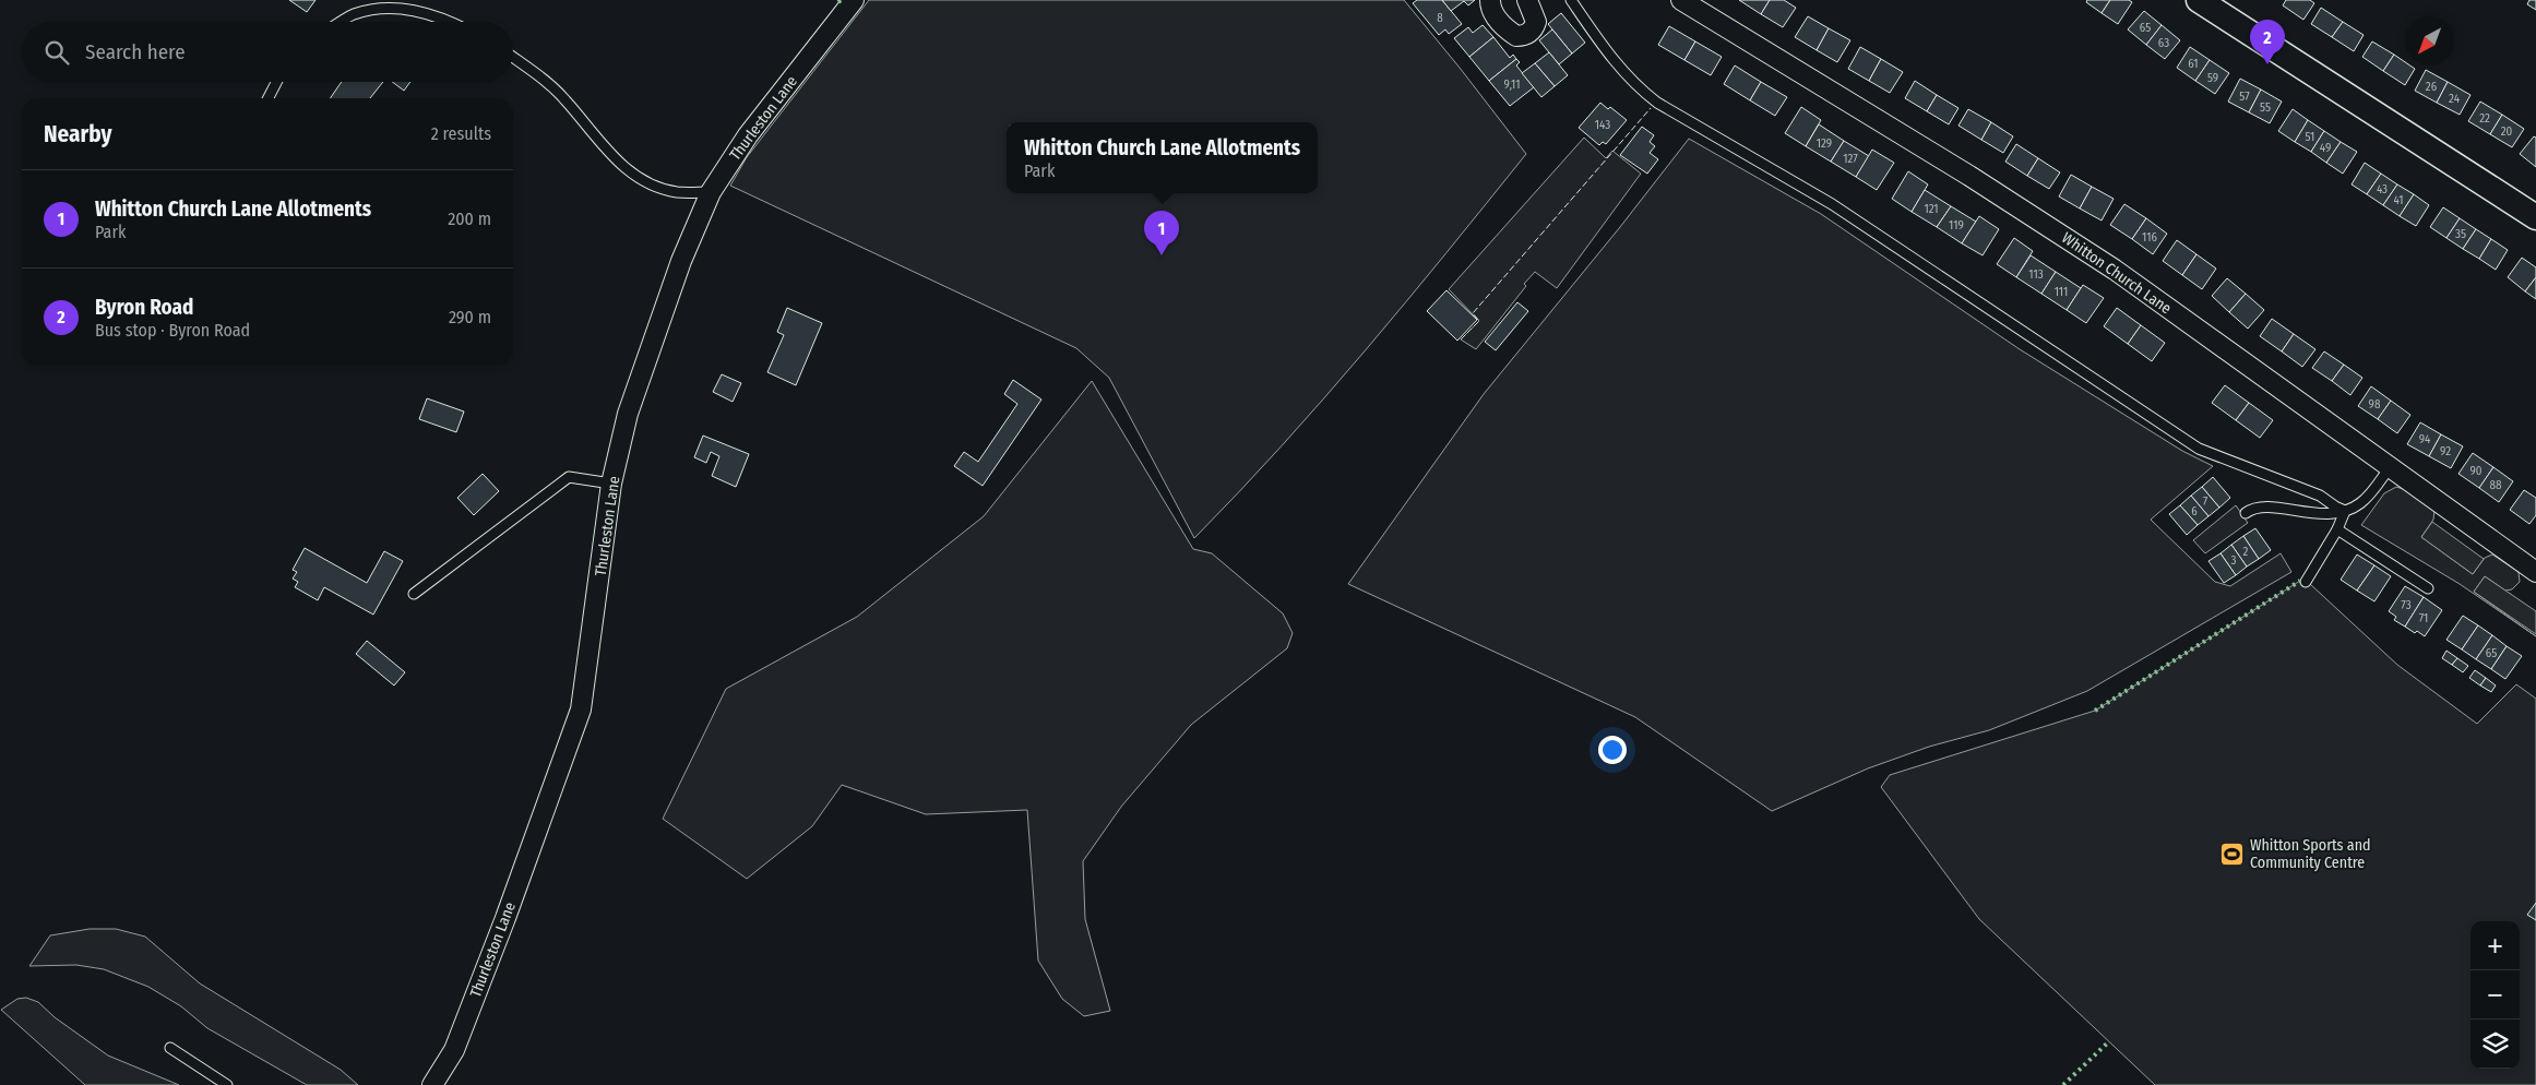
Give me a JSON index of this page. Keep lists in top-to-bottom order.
{
  "streets": {
    "street": ["Thurleston Lane", "Whitton Church Lane"]
  },
  "places": {
    "sports": ["Whitton Sports and Community Centre"]
  },
  "house_numbers": [
    "8",
    "65",
    "63",
    "61",
    "59",
    "9,11",
    "26",
    "57",
    "24",
    "55",
    "22",
    "143",
    "20",
    "51",
    "129",
    "49",
    "127",
    "43",
    "41",
    "121",
    "119",
    "35",
    "116",
    "113",
    "111",
    "98",
    "94",
    "92",
    "90",
    "88",
    "7",
    "6",
    "2",
    "3",
    "73",
    "71",
    "65"
  ],
  "north": "bottom left",
  "page": {
    "pins": ["2", "1"],
    "search": "Search here",
    "heading": ["Nearby", "2 results"],
    "popup": ["Whitton Church Lane Allotments", "Park"],
    "list": [
      {
        "mark": "1",
        "name": "Whitton Church Lane Allotments",
        "note": "Park",
        "value": "200 m"
      },
      {
        "mark": "2",
        "name": "Byron Road",
        "note": "Bus stop · Byron Road",
        "value": "290 m"
      }
    ],
    "map_buttons": ["+", "−"]
  }
}
